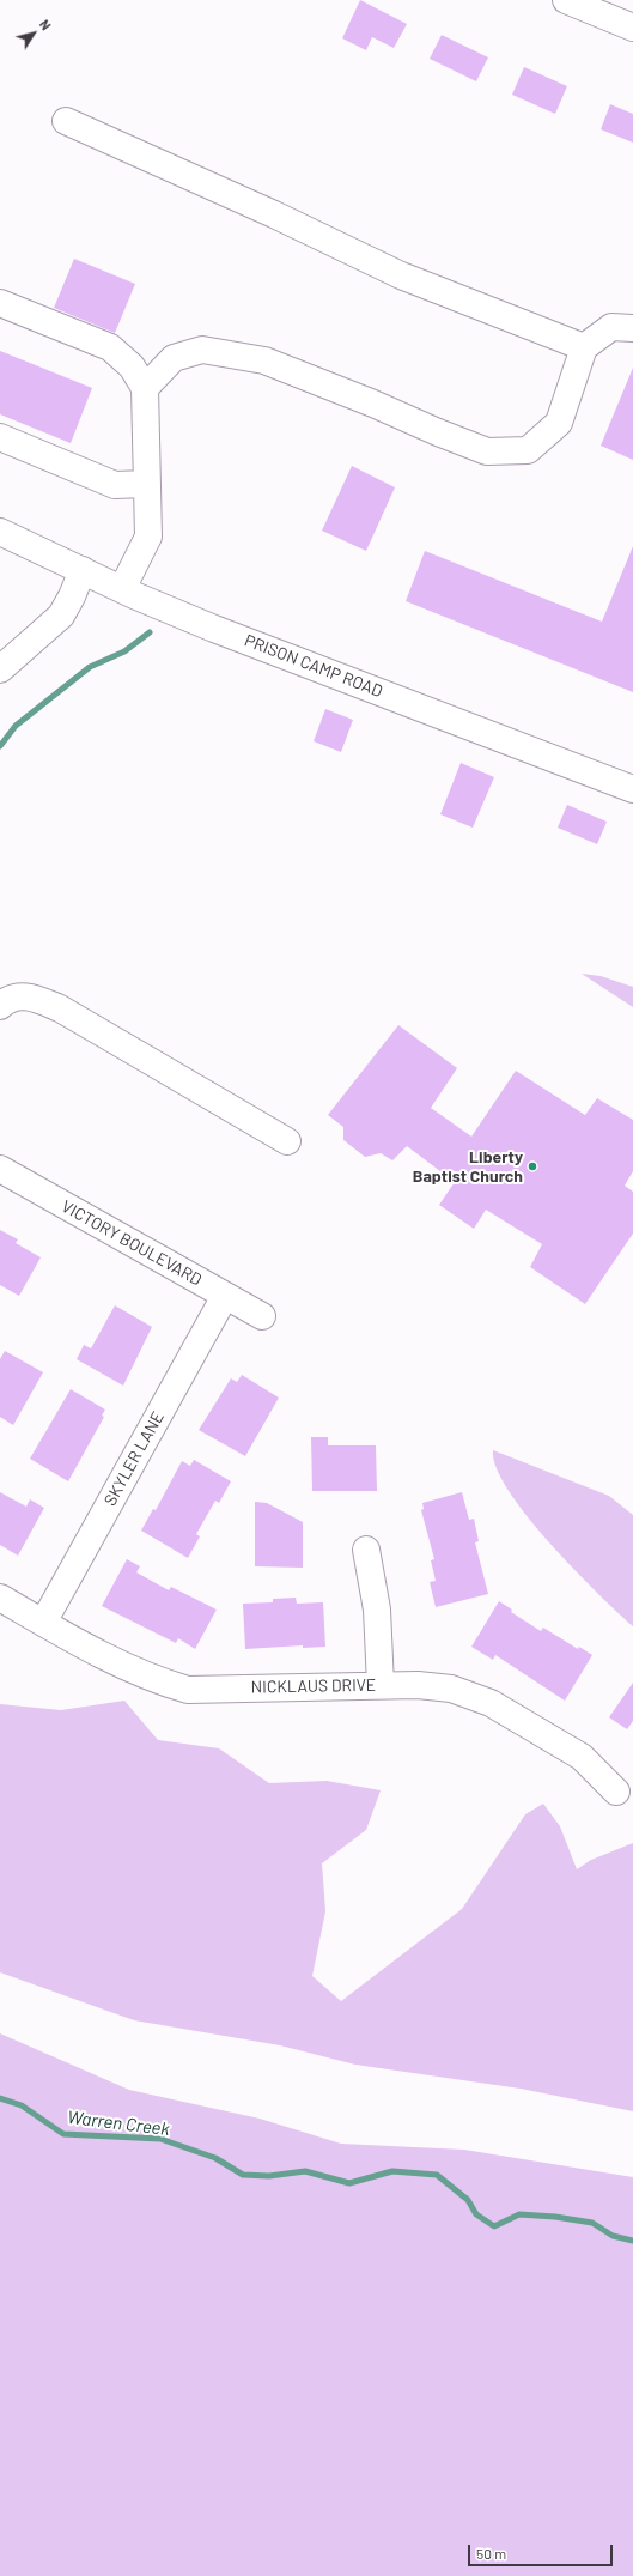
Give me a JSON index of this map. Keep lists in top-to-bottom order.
{
  "streets": {
    "street": [
      "PRISON CAMP ROAD",
      "VICTORY BOULEVARD",
      "SKYLER LANE",
      "NICKLAUS DRIVE"
    ]
  },
  "crossings": [
    ["VICTORY BOULEVARD", "SKYLER LANE"],
    ["SKYLER LANE", "NICKLAUS DRIVE"]
  ],
  "water": ["Warren Creek"],
  "places": ["Liberty Baptist Church"],
  "scale_bar": "50 m",
  "north": "top right"
}
